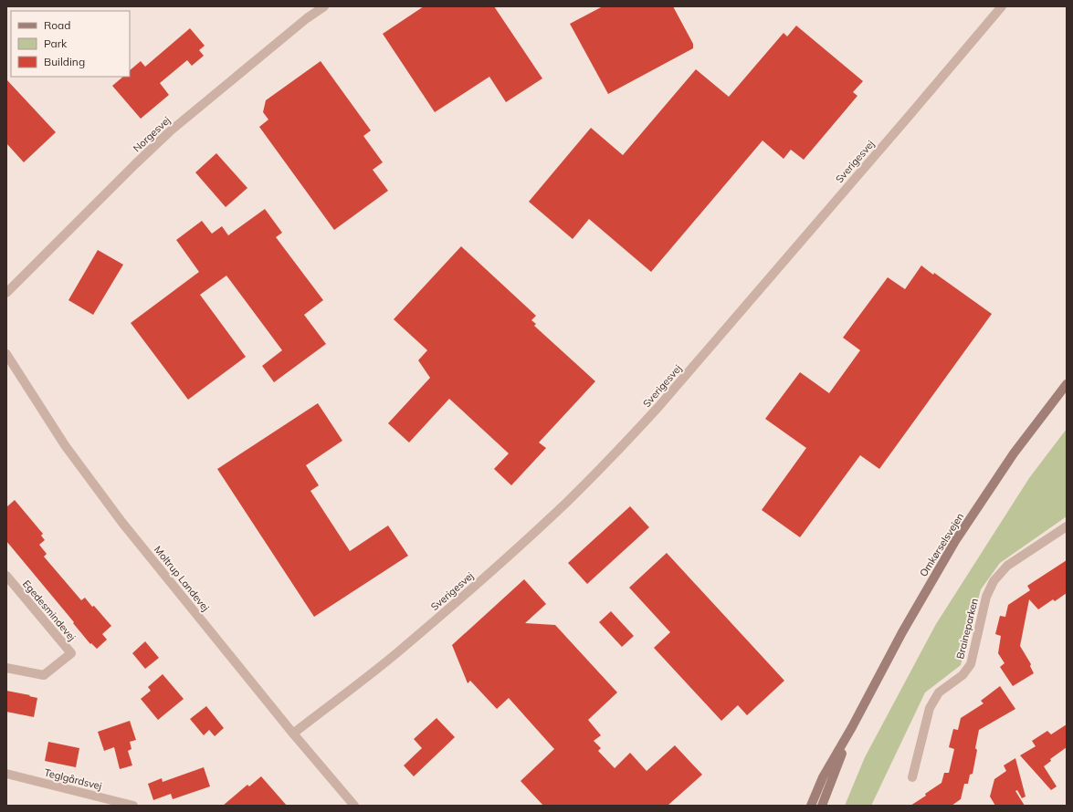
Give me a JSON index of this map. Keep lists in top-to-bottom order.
{
  "streets": {
    "main road": ["Omkørselsvejen"],
    "street": [
      "Norgesvej",
      "Sverigesvej",
      "Moltrup Landevej",
      "Egedesmindevej",
      "Braineparken",
      "Teglgårdsvej"
    ]
  },
  "crossings": [
    ["Sverigesvej", "Moltrup Landevej"]
  ],
  "legend": ["Road", "Park", "Building"]
}
